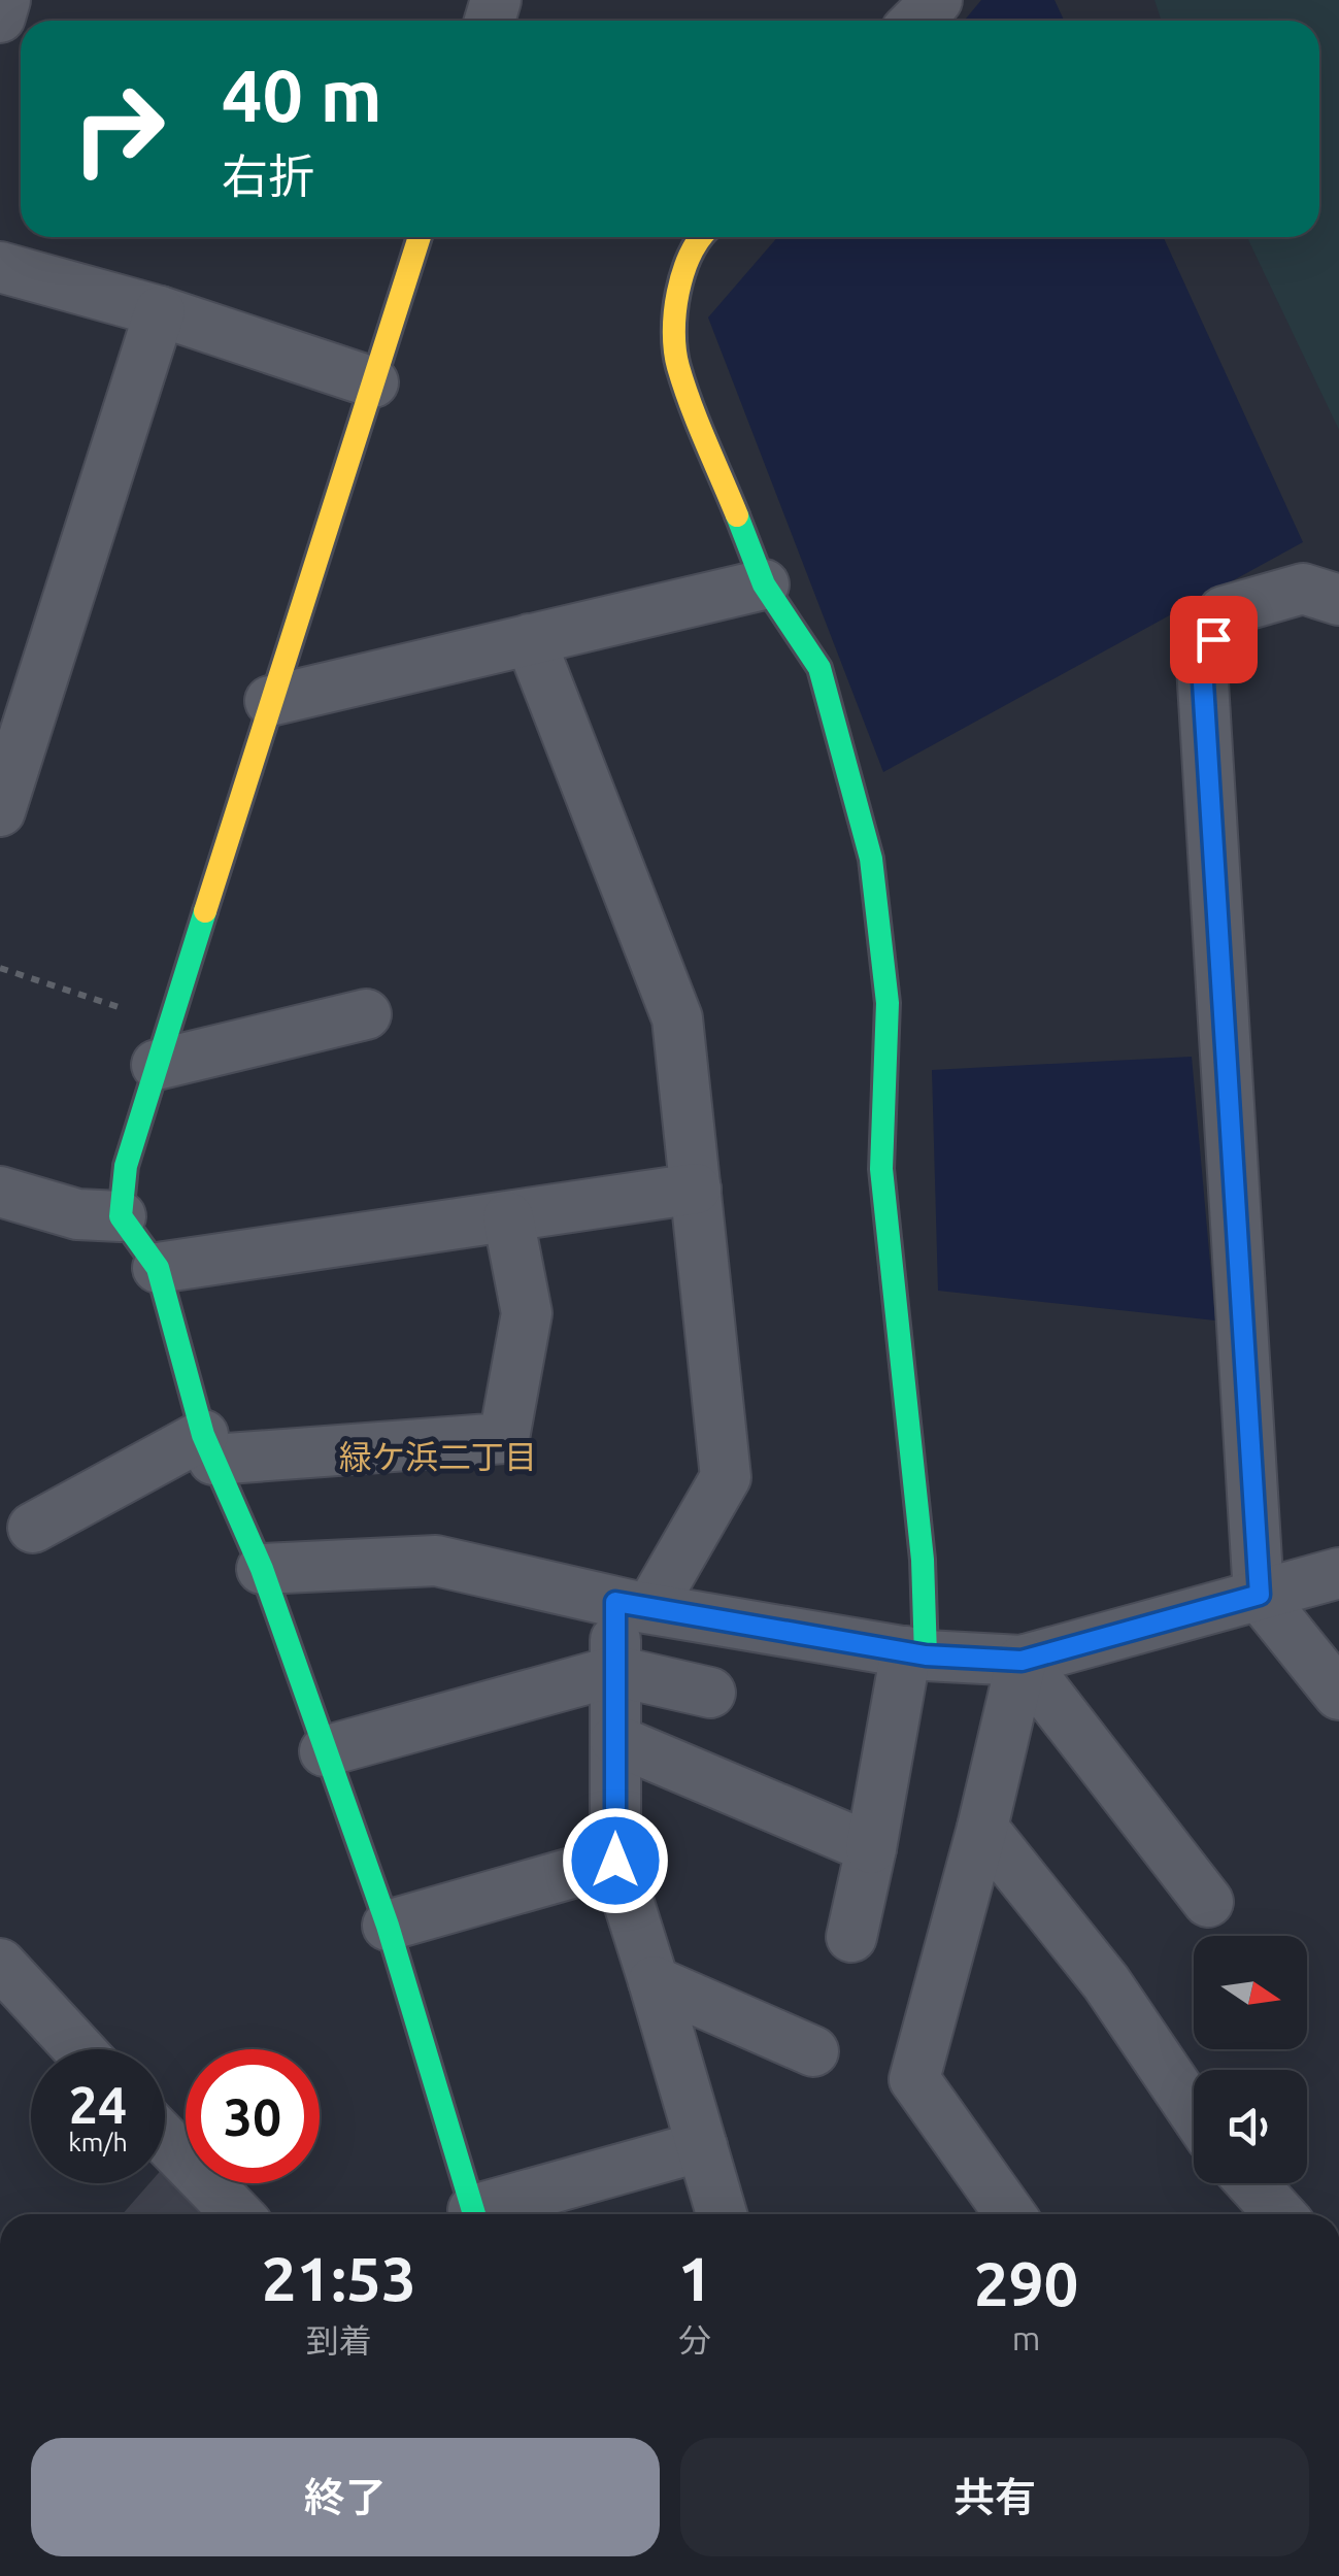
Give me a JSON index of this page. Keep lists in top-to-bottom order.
{
  "districts": ["緑ケ浜二丁目"],
  "north": "right",
  "page": {
    "turn": ["40 m", "右折"],
    "speed": "24 km/h",
    "limit": "30",
    "eta": [
      "21:53",
      "到着",
      "1",
      "分",
      "290",
      "m"
    ],
    "buttons": ["終了", "共有"]
  }
}
